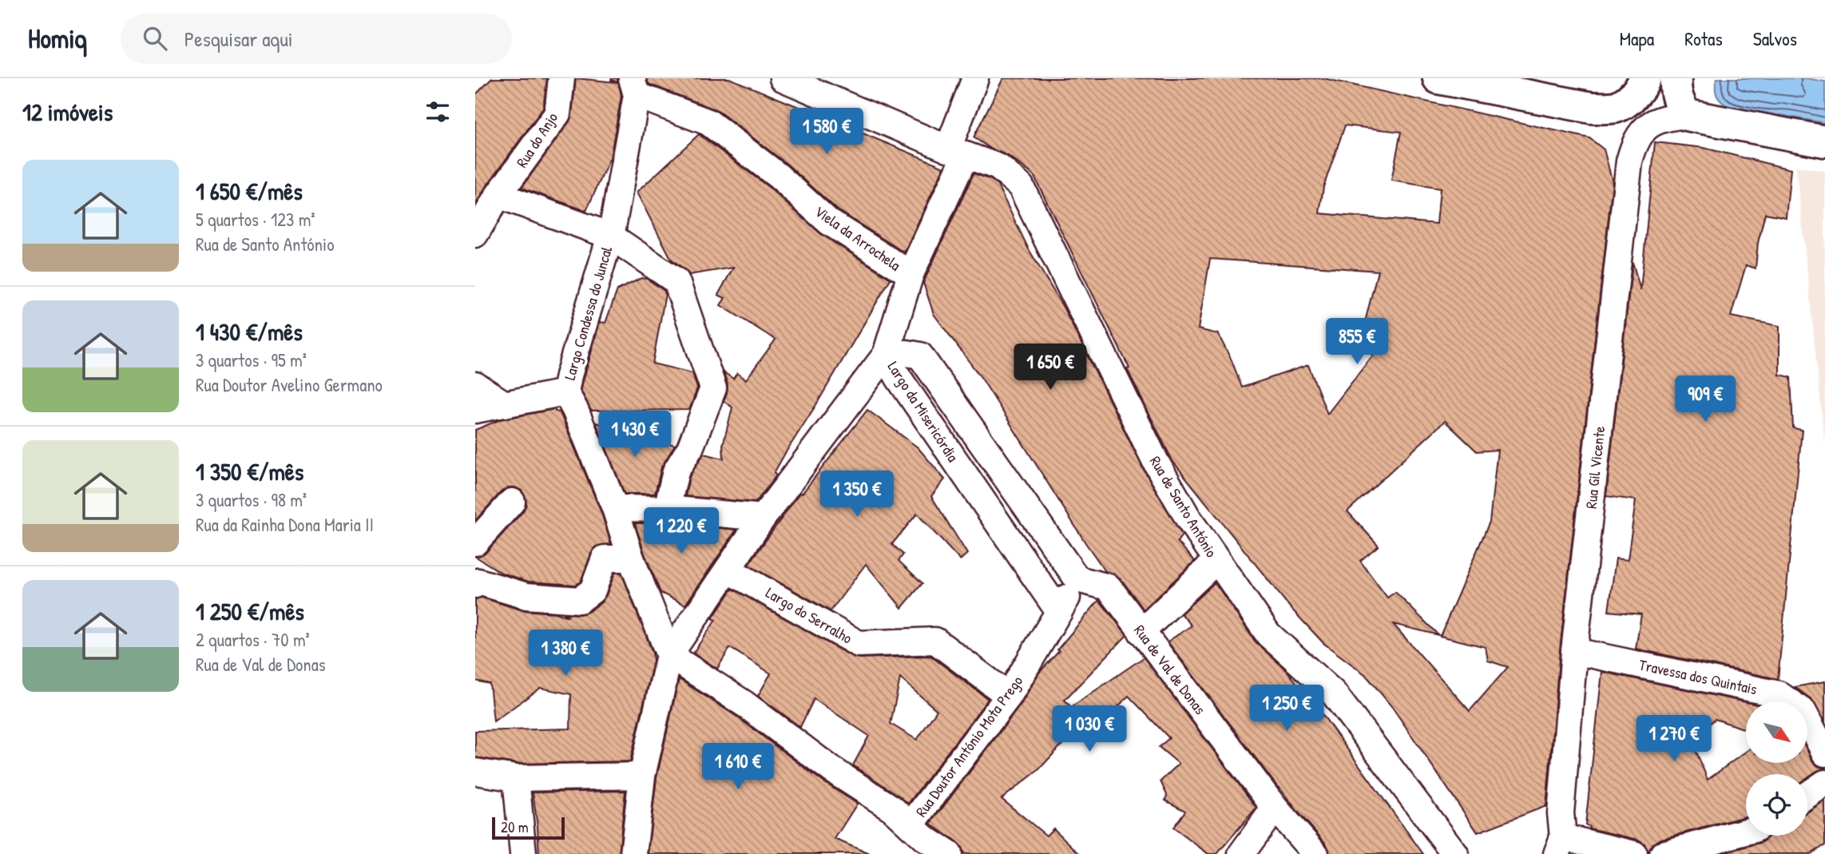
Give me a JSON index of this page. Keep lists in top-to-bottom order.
{
  "streets": {
    "street": [
      "Rua do Anjo",
      "Viela da Arrochela",
      "Largo Condessa do Juncal",
      "Largo da Misericórdia",
      "Rua Gil Vicente",
      "Rua de Santo António",
      "Largo do Serralho",
      "Rua de Val de Donas",
      "Travessa dos Quintais",
      "Rua Doutor António Mota Prego"
    ]
  },
  "crossings": [
    ["Rua do Anjo", "Largo Condessa do Juncal"],
    ["Largo da Misericórdia", "Rua de Val de Donas"],
    ["Largo da Misericórdia", "Rua Doutor António Mota Prego"],
    ["Rua Gil Vicente", "Travessa dos Quintais"],
    ["Largo do Serralho", "Rua Doutor António Mota Prego"],
    ["Rua de Val de Donas", "Rua Doutor António Mota Prego"]
  ],
  "scale_bar": "20 m",
  "north": "bottom right",
  "page": {
    "header": "Homiq",
    "search": "Pesquisar aqui",
    "nav": ["Mapa", "Rotas", "Salvos"],
    "heading": "12 imóveis",
    "price": [
      "1 580 €",
      "855 €",
      "1 650 €",
      "909 €",
      "1 430 €",
      "1 350 €",
      "1 220 €",
      "1 380 €",
      "1 250 €",
      "1 030 €",
      "1 270 €",
      "1 610 €"
    ],
    "list": [
      {
        "name": "1 650 €/mês",
        "note": "5 quartos · 123 m² · Rua de Santo António"
      },
      {
        "name": "1 430 €/mês",
        "note": "3 quartos · 95 m² · Rua Doutor Avelino Germano"
      },
      {
        "name": "1 350 €/mês",
        "note": "3 quartos · 98 m² · Rua da Rainha Dona Maria II"
      },
      {
        "name": "1 250 €/mês",
        "note": "2 quartos · 70 m² · Rua de Val de Donas"
      }
    ],
    "scale": "20 m"
  }
}
